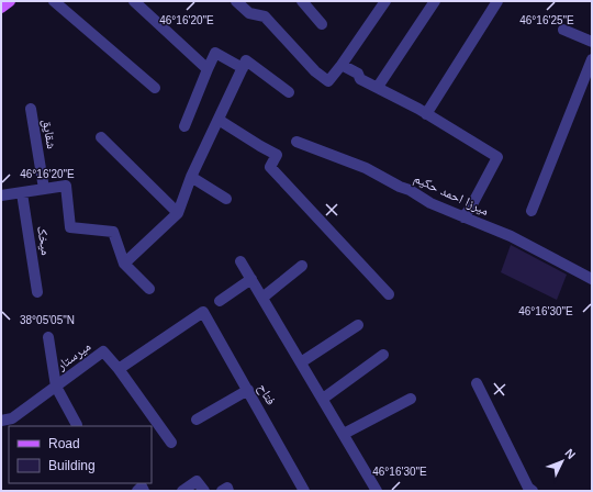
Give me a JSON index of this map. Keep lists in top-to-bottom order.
{
  "streets": {
    "street": [
      "شقایق",
      "میرزا احمد حکیم",
      "میخک",
      "میرستار",
      "فتاح"
    ]
  },
  "crossings": [
    ["میرستار", "فتاح"]
  ],
  "legend": ["Road", "Building"],
  "north": "top right",
  "coordinates": [
    "46°16'20\"E",
    "46°16'25\"E",
    "46°16'30\"E",
    "38°05'05\"N"
  ]
}
